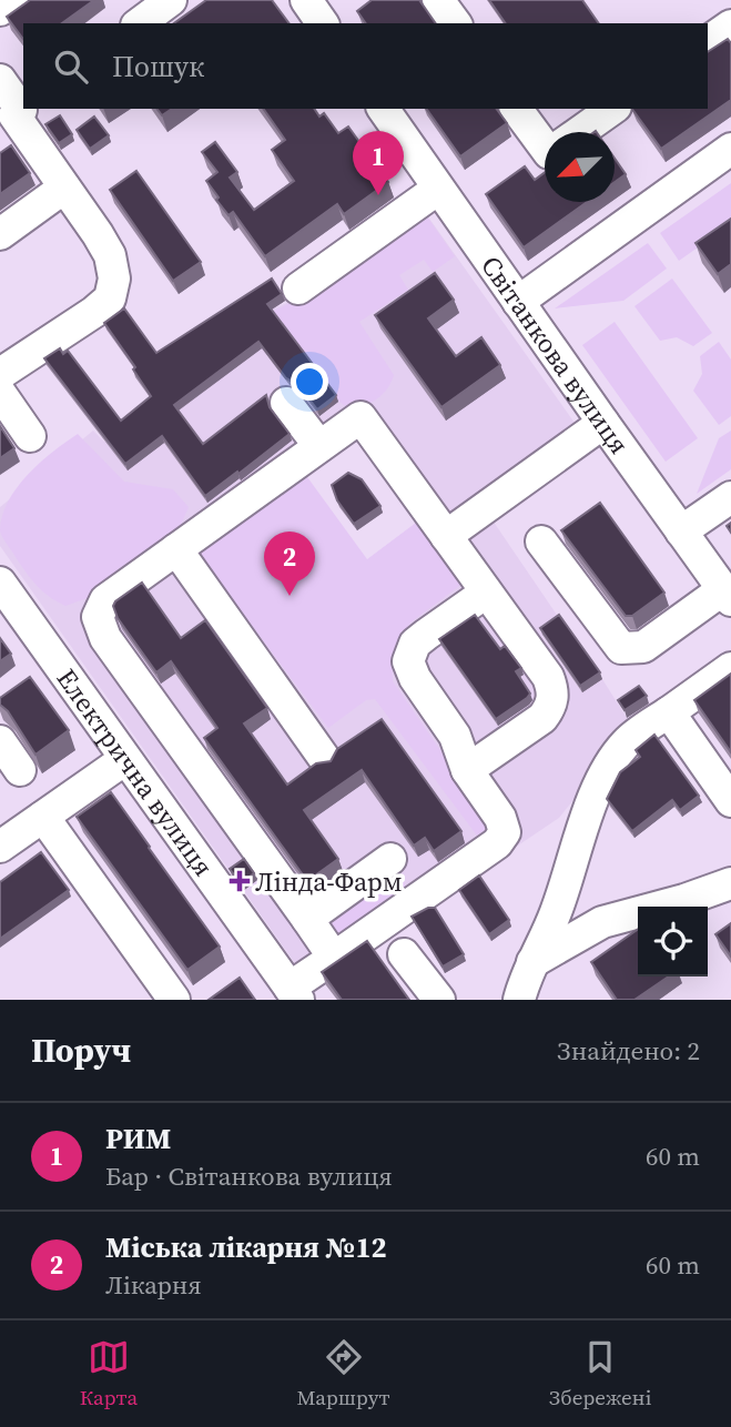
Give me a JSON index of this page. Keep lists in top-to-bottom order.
{
  "streets": {
    "street": ["Світанкова вулиця", "Електрична вулиця"]
  },
  "places": {
    "health": ["Лінда-Фарм"]
  },
  "north": "bottom left",
  "page": {
    "search": "Пошук",
    "pins": ["1", "2"],
    "heading": ["Поруч", "Знайдено: 2"],
    "list": [
      {
        "mark": "1",
        "name": "РИМ",
        "note": "Бар · Світанкова вулиця",
        "value": "60 m"
      },
      {
        "mark": "2",
        "name": "Міська лікарня №12",
        "note": "Лікарня",
        "value": "60 m"
      }
    ],
    "nav": ["Карта", "Маршрут", "Збережені"]
  }
}
